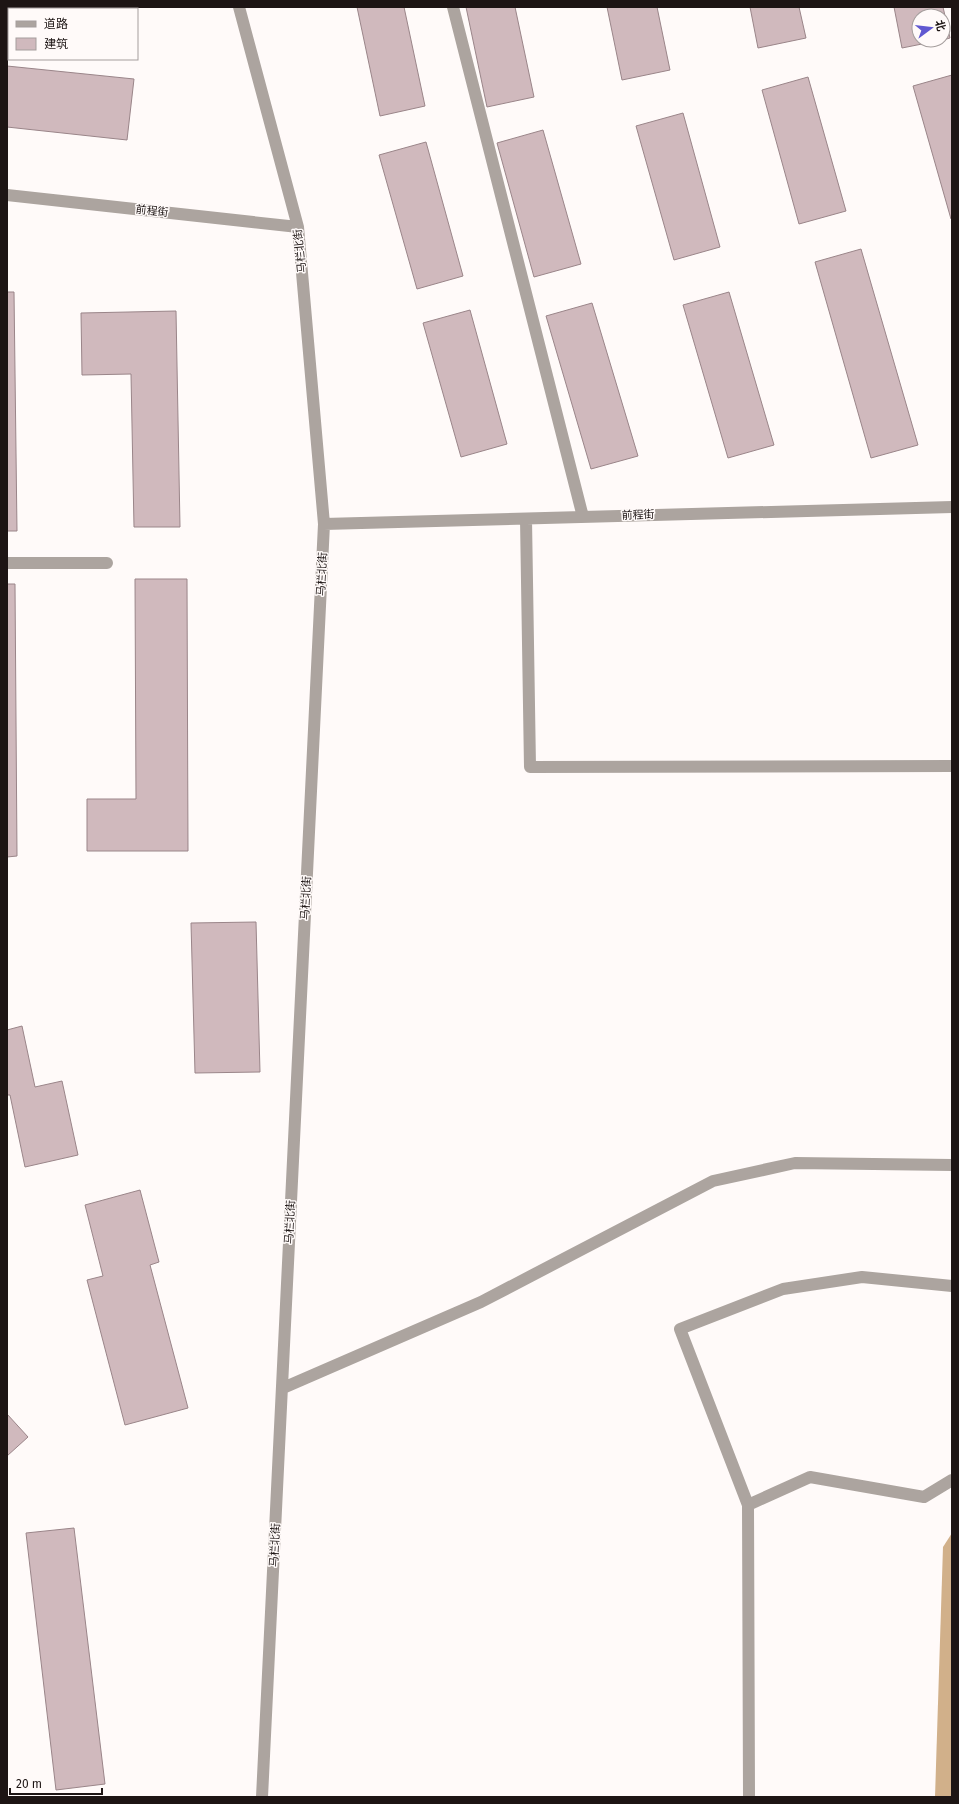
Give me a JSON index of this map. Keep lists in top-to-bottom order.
{
  "streets": {
    "street": ["前程街", "马栏北街"]
  },
  "crossings": [
    ["前程街", "马栏北街"]
  ],
  "legend": ["道路", "建筑"],
  "scale_bar": "20 m",
  "north": "right"
}
